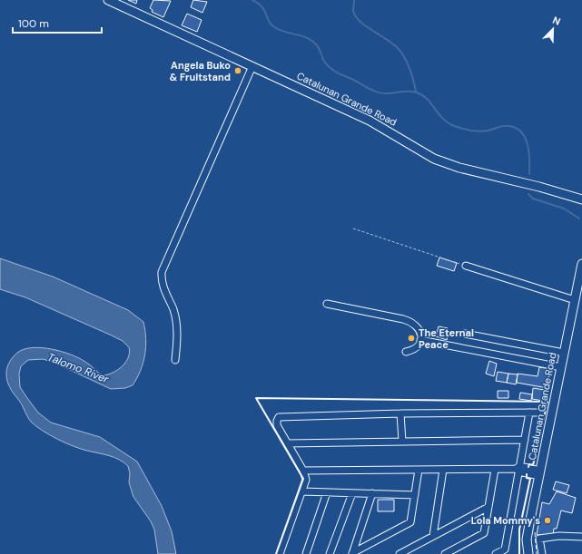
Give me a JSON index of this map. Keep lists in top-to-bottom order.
{
  "streets": {
    "main road": ["Catalunan Grande Road"]
  },
  "water": ["Talomo River"],
  "places": ["Angela Buko & Fruitstand", "The Eternal Peace", "Lola Mommy's"],
  "scale_bar": "100 m",
  "north": "top right"
}
